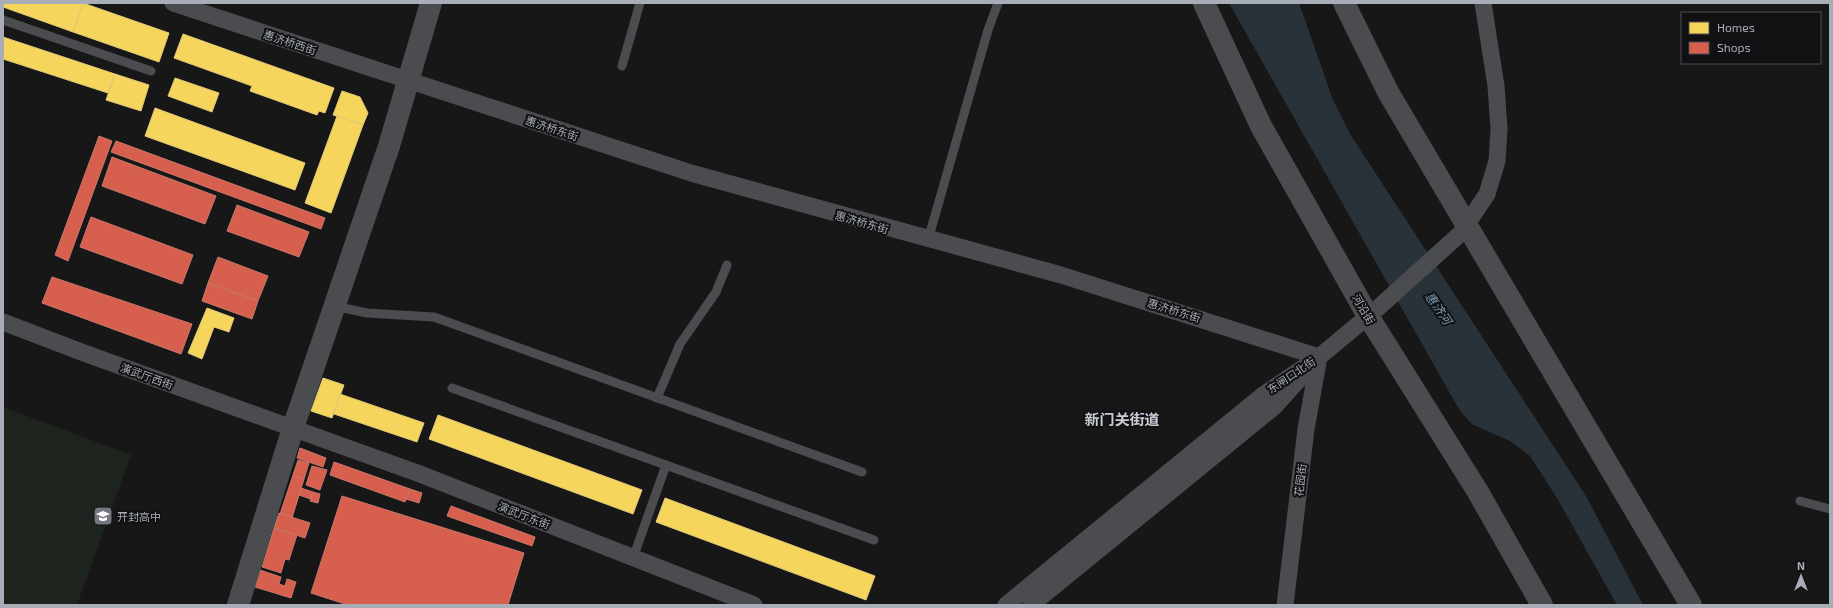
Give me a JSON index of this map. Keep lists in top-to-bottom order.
{
  "streets": {
    "street": [
      "惠济桥西街",
      "惠济桥东街",
      "河沿街",
      "东闸口北街",
      "演武厅西街",
      "花园街",
      "演武厅东街"
    ]
  },
  "crossings": [
    ["惠济桥西街", "惠济桥东街"],
    ["惠济桥东街", "东闸口北街"],
    ["惠济桥东街", "花园街"],
    ["东闸口北街", "花园街"],
    ["演武厅西街", "演武厅东街"]
  ],
  "districts": ["新门关街道"],
  "water": ["惠济河"],
  "places": {
    "school or university": ["开封高中"]
  },
  "legend": ["Homes", "Shops"],
  "north": "top"
}
